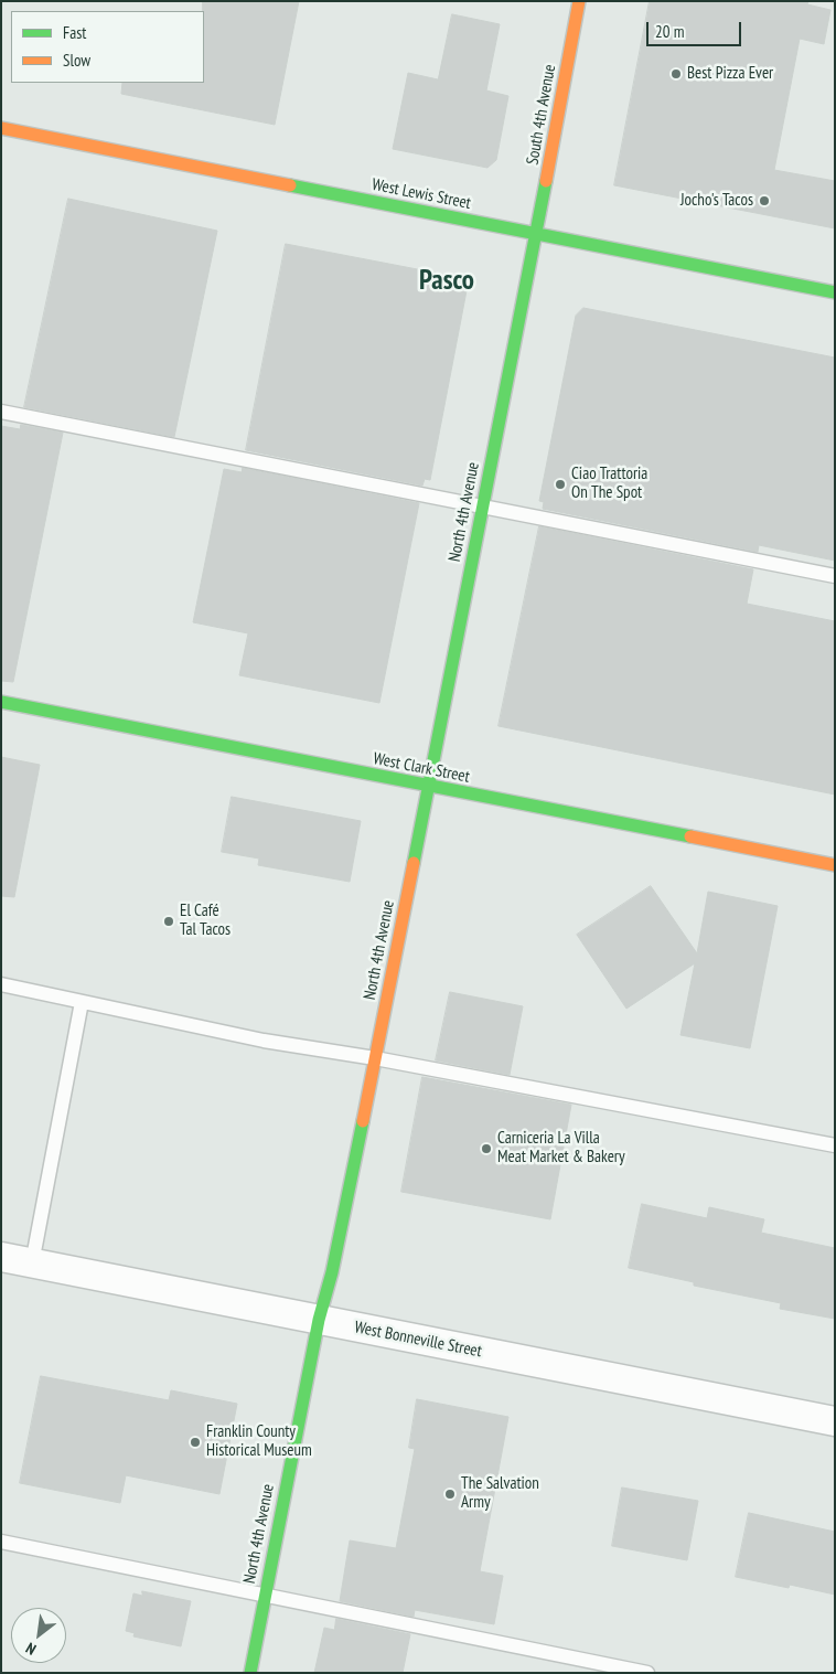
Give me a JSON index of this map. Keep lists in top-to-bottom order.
{
  "streets": {
    "main road": [
      "South 4th Avenue",
      "West Lewis Street",
      "North 4th Avenue",
      "West Clark Street"
    ],
    "street": ["West Bonneville Street"]
  },
  "crossings": [
    ["South 4th Avenue", "West Lewis Street"],
    ["South 4th Avenue", "North 4th Avenue"],
    ["West Lewis Street", "North 4th Avenue"],
    ["North 4th Avenue", "West Clark Street"],
    ["North 4th Avenue", "West Bonneville Street"]
  ],
  "districts": ["Pasco"],
  "places": [
    "Best Pizza Ever",
    "Jocho's Tacos",
    "Ciao Trattoria On The Spot",
    "El Café Tal Tacos",
    "Carniceria La Villa Meat Market & Bakery",
    "Franklin County Historical Museum",
    "The Salvation Army"
  ],
  "legend": ["Fast", "Slow"],
  "scale_bar": "20 m",
  "north": "bottom left"
}
